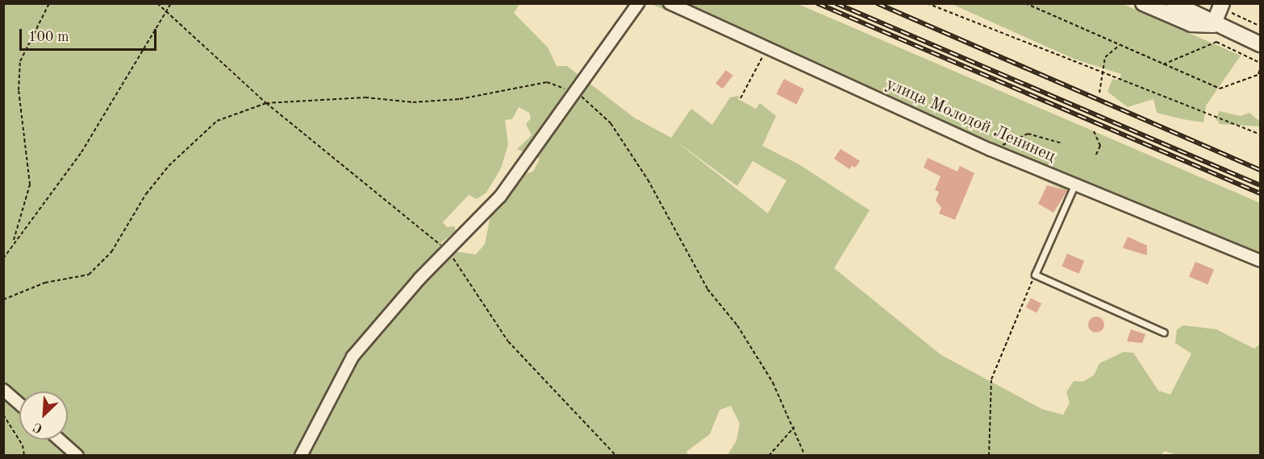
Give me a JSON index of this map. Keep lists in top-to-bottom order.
{
  "streets": {
    "street": ["улица Молодой Ленинец"]
  },
  "scale_bar": "100 m",
  "north": "bottom left"
}
